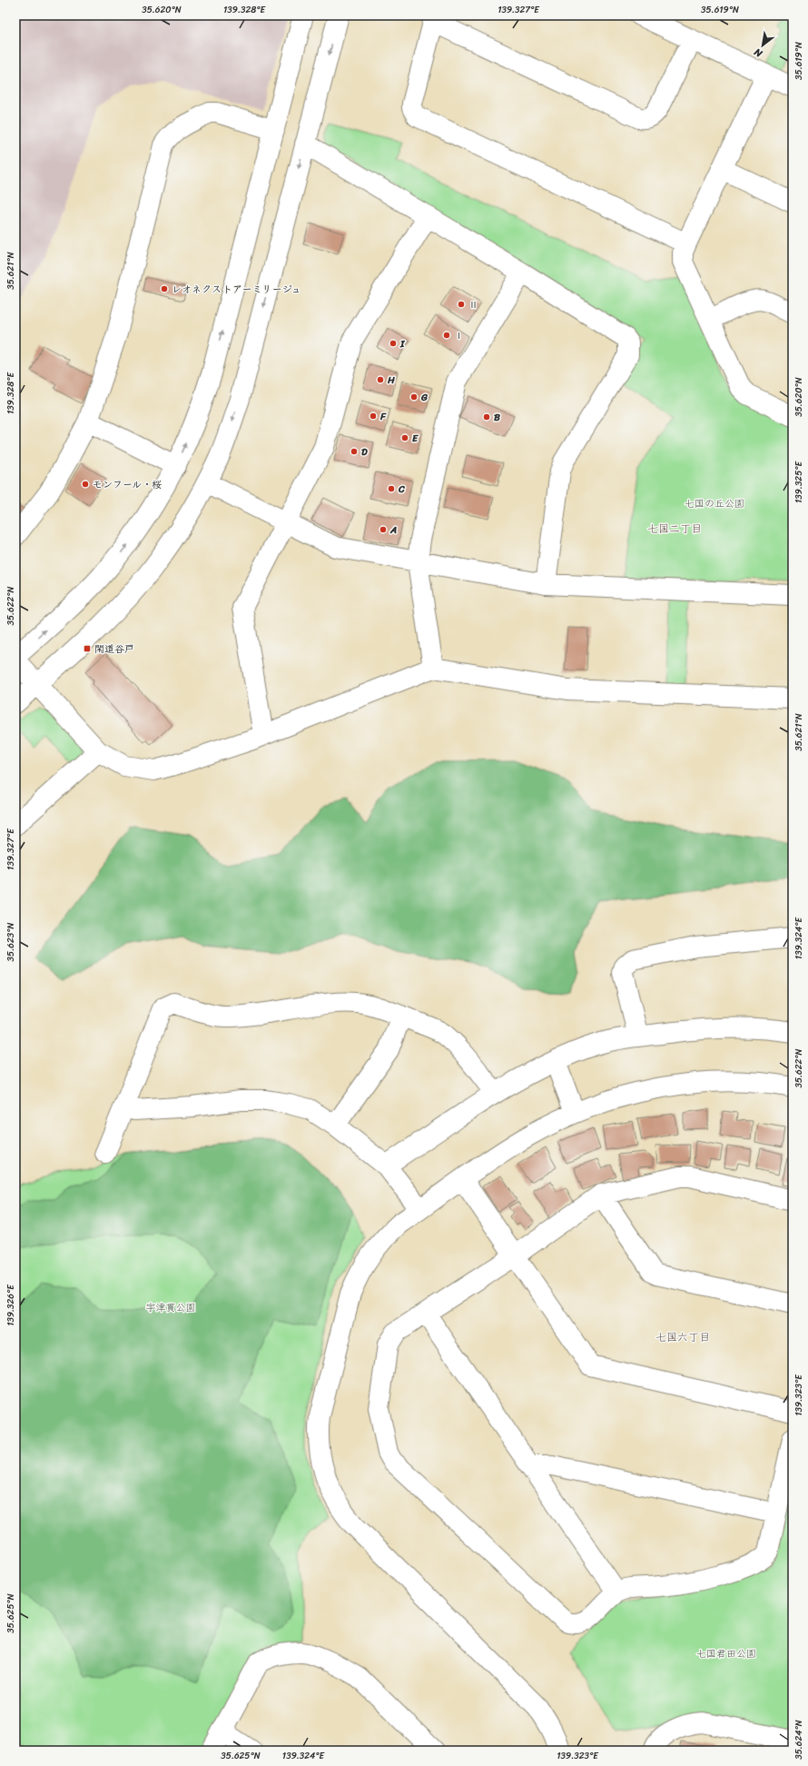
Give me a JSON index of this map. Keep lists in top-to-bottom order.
{
  "districts": ["七国二丁目", "七国六丁目"],
  "parks": ["七国の丘公園", "宇津貫公園", "七国君田公園"],
  "places": {
    "other": [
      "レオネクストアーミリージュ",
      "Ⅱ",
      "Ⅰ",
      "I",
      "H",
      "G",
      "F",
      "B",
      "E",
      "D",
      "モンフール・桜",
      "C",
      "A"
    ],
    "transit": ["閑道谷戸"]
  },
  "north": "bottom left",
  "coordinates": [
    "35.620°N",
    "139.328°E",
    "139.327°E",
    "35.619°N",
    "35.621°N",
    "139.325°E",
    "35.622°N",
    "139.324°E",
    "35.623°N",
    "139.326°E",
    "139.323°E",
    "35.625°N",
    "35.624°N"
  ]
}
